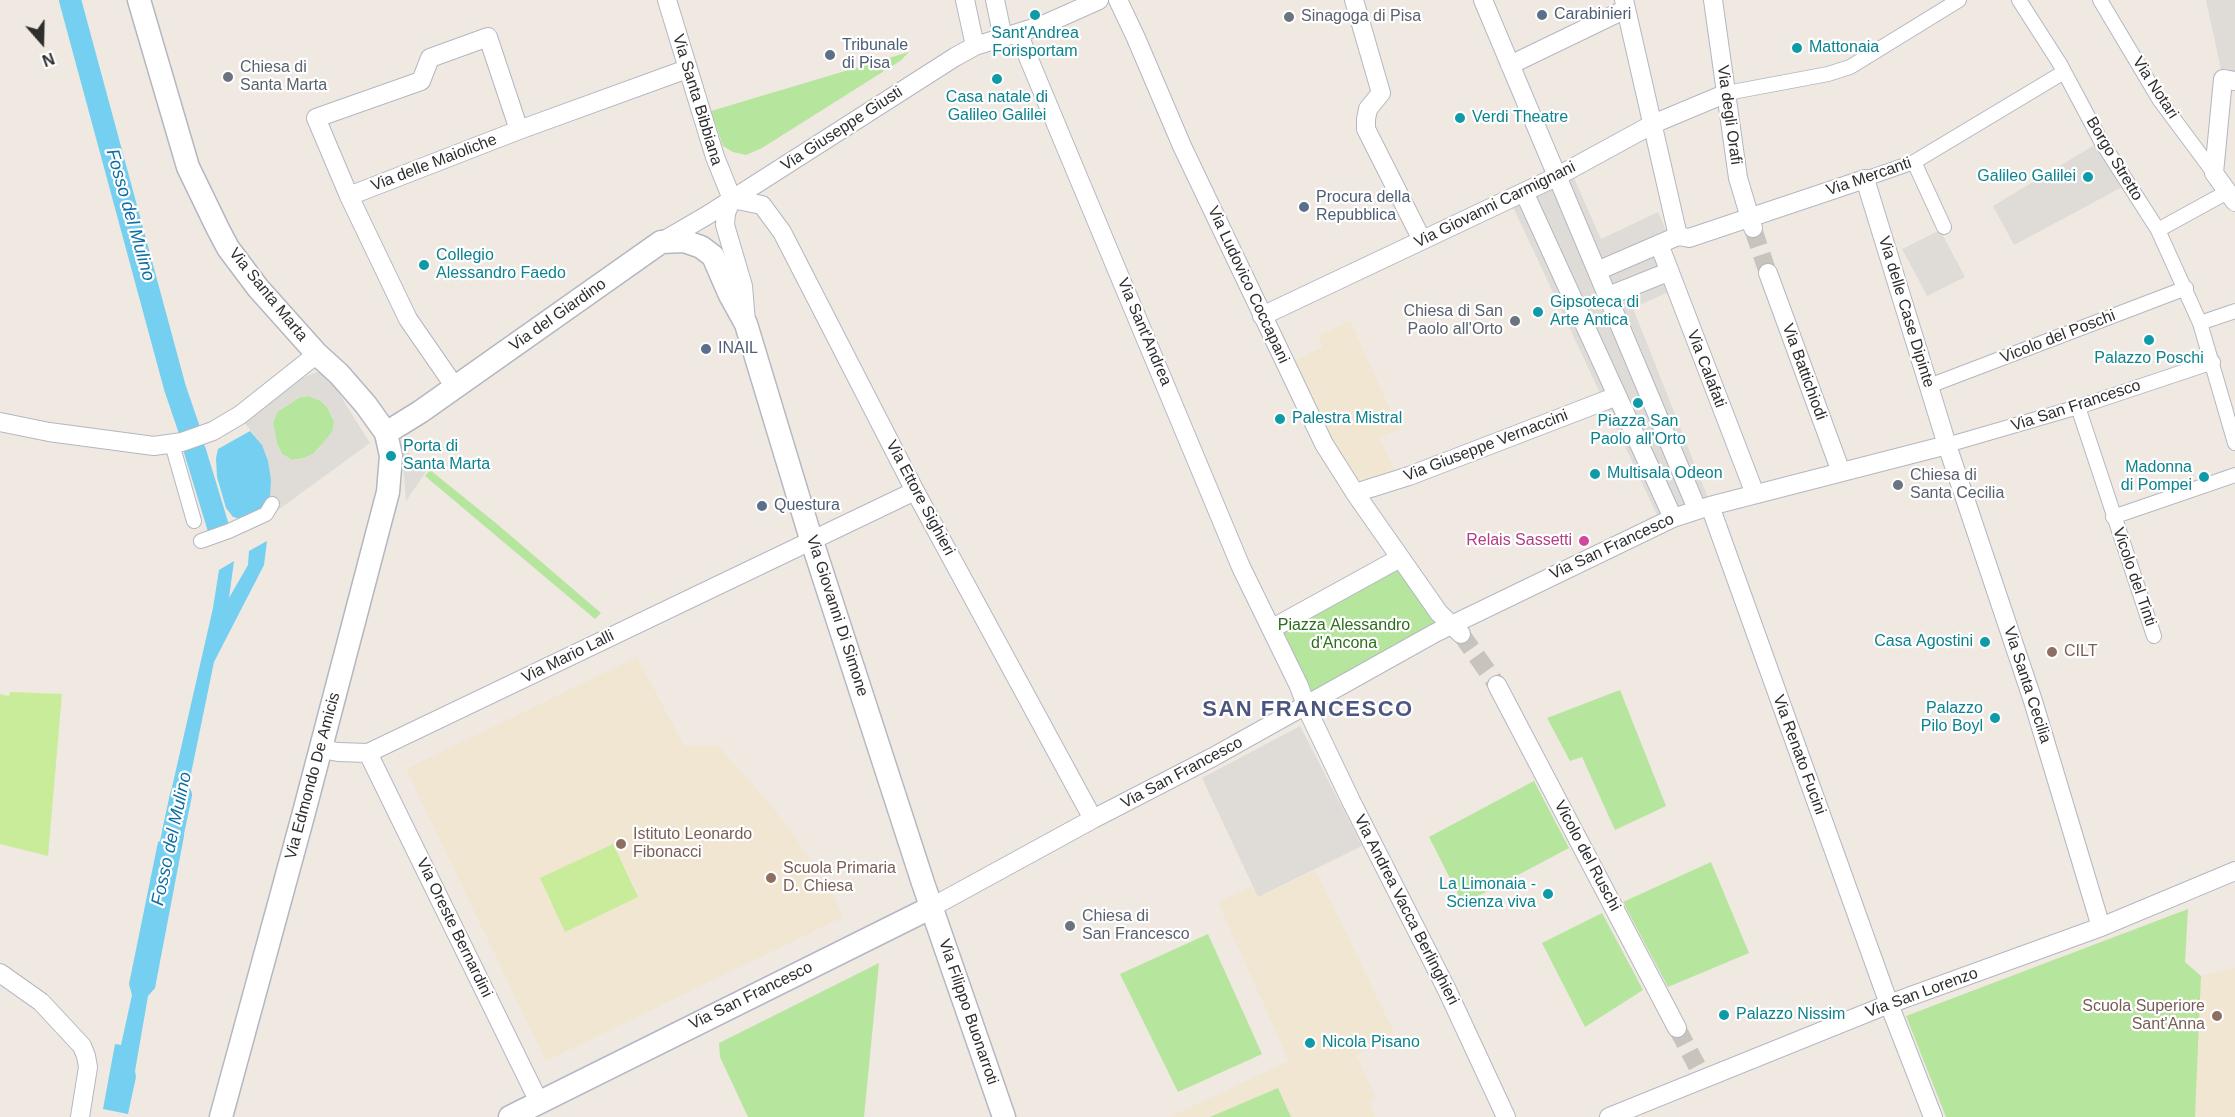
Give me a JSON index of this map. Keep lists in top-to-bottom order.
{
  "streets": {
    "street": [
      "Via Notari",
      "Via Santa Bibbiana",
      "Via degli Orafi",
      "Via Giuseppe Giusti",
      "Borgo Stretto",
      "Via delle Maioliche",
      "Via Mercanti",
      "Via Giovanni Carmignani",
      "Via Ludovico Coccapani",
      "Via Santa Marta",
      "Via delle Case Dipinte",
      "Via del Giardino",
      "Via Sant'Andrea",
      "Vicolo del Poschi",
      "Via Calafati",
      "Via Battichiodi",
      "Via San Francesco",
      "Via Giuseppe Vernaccini",
      "Via Ettore Sighieri",
      "Vicolo del Tinti",
      "Via Giovanni Di Simone",
      "Via Mario Lalli",
      "Via Santa Cecilia",
      "Via Renato Fucini",
      "Via Edmondo De Amicis",
      "Vicolo del Ruschi",
      "Via Andrea Vacca Berlinghieri",
      "Via Oreste Bernardini",
      "Via San Lorenzo",
      "Via Filippo Buonarroti"
    ]
  },
  "crossings": [
    ["Via Santa Bibbiana", "Via Giuseppe Giusti"],
    ["Via Santa Bibbiana", "Via delle Maioliche"],
    ["Via Santa Bibbiana", "Via del Giardino"],
    ["Via Santa Bibbiana", "Via Ettore Sighieri"],
    ["Via Santa Bibbiana", "Via Giovanni Di Simone"],
    ["Via degli Orafi", "Via Mercanti"],
    ["Via degli Orafi", "Via Giovanni Carmignani"],
    ["Via Giuseppe Giusti", "Via del Giardino"],
    ["Via Giuseppe Giusti", "Via Sant'Andrea"],
    ["Via Giuseppe Giusti", "Via Ettore Sighieri"],
    ["Via Giuseppe Giusti", "Via Giovanni Di Simone"],
    ["Borgo Stretto", "Via Mercanti"],
    ["Borgo Stretto", "Vicolo del Poschi"],
    ["Borgo Stretto", "Via San Francesco"],
    ["Via delle Maioliche", "Via del Giardino"],
    ["Via Mercanti", "Via delle Case Dipinte"],
    ["Via Mercanti", "Via Calafati"],
    ["Via Giovanni Carmignani", "Via Ludovico Coccapani"],
    ["Via Ludovico Coccapani", "Via Giuseppe Vernaccini"],
    ["Via Santa Marta", "Via del Giardino"],
    ["Via Santa Marta", "Via Edmondo De Amicis"],
    ["Via delle Case Dipinte", "Vicolo del Poschi"],
    ["Via delle Case Dipinte", "Via San Francesco"],
    ["Via delle Case Dipinte", "Via Santa Cecilia"],
    ["Via del Giardino", "Via Ettore Sighieri"],
    ["Via del Giardino", "Via Giovanni Di Simone"],
    ["Via del Giardino", "Via Edmondo De Amicis"],
    ["Via Calafati", "Via San Francesco"],
    ["Via Battichiodi", "Via San Francesco"],
    ["Via San Francesco", "Via Ettore Sighieri"],
    ["Via San Francesco", "Vicolo del Tinti"],
    ["Via San Francesco", "Via Giovanni Di Simone"],
    ["Via San Francesco", "Via Santa Cecilia"],
    ["Via San Francesco", "Via Renato Fucini"],
    ["Via San Francesco", "Via Andrea Vacca Berlinghieri"],
    ["Via San Francesco", "Via Oreste Bernardini"],
    ["Via San Francesco", "Via Filippo Buonarroti"],
    ["Via Ettore Sighieri", "Via Giovanni Di Simone"],
    ["Via Ettore Sighieri", "Via Mario Lalli"],
    ["Via Giovanni Di Simone", "Via Mario Lalli"],
    ["Via Giovanni Di Simone", "Via Filippo Buonarroti"],
    ["Via Mario Lalli", "Via Edmondo De Amicis"],
    ["Via Mario Lalli", "Via Oreste Bernardini"],
    ["Via Santa Cecilia", "Via San Lorenzo"],
    ["Via Renato Fucini", "Via San Lorenzo"]
  ],
  "districts": ["SAN FRANCESCO"],
  "water": ["Fosso del Mulino"],
  "parks": ["Piazza Alessandro d'Ancona"],
  "places": [
    "Sant'Andrea Forisportam",
    "Carabinieri",
    "Sinagoga di Pisa",
    "Mattonaia",
    "Tribunale di Pisa",
    "Chiesa di Santa Marta",
    "Casa natale di Galileo Galilei",
    "Verdi Theatre",
    "Galileo Galilei",
    "Procura della Repubblica",
    "Collegio Alessandro Faedo",
    "Gipsoteca di Arte Antica",
    "Chiesa di San Paolo all'Orto",
    "Palazzo Poschi",
    "INAIL",
    "Piazza San Paolo all'Orto",
    "Palestra Mistral",
    "Porta di Santa Marta",
    "Multisala Odeon",
    "Madonna di Pompei",
    "Chiesa di Santa Cecilia",
    "Questura",
    "Relais Sassetti",
    "Casa Agostini",
    "CILT",
    "Palazzo Pilo Boyl",
    "Istituto Leonardo Fibonacci",
    "Scuola Primaria D. Chiesa",
    "La Limonaia - Scienza viva",
    "Chiesa di San Francesco",
    "Palazzo Nissim",
    "Scuola Superiore Sant'Anna",
    "Nicola Pisano"
  ],
  "north": "bottom"
}
